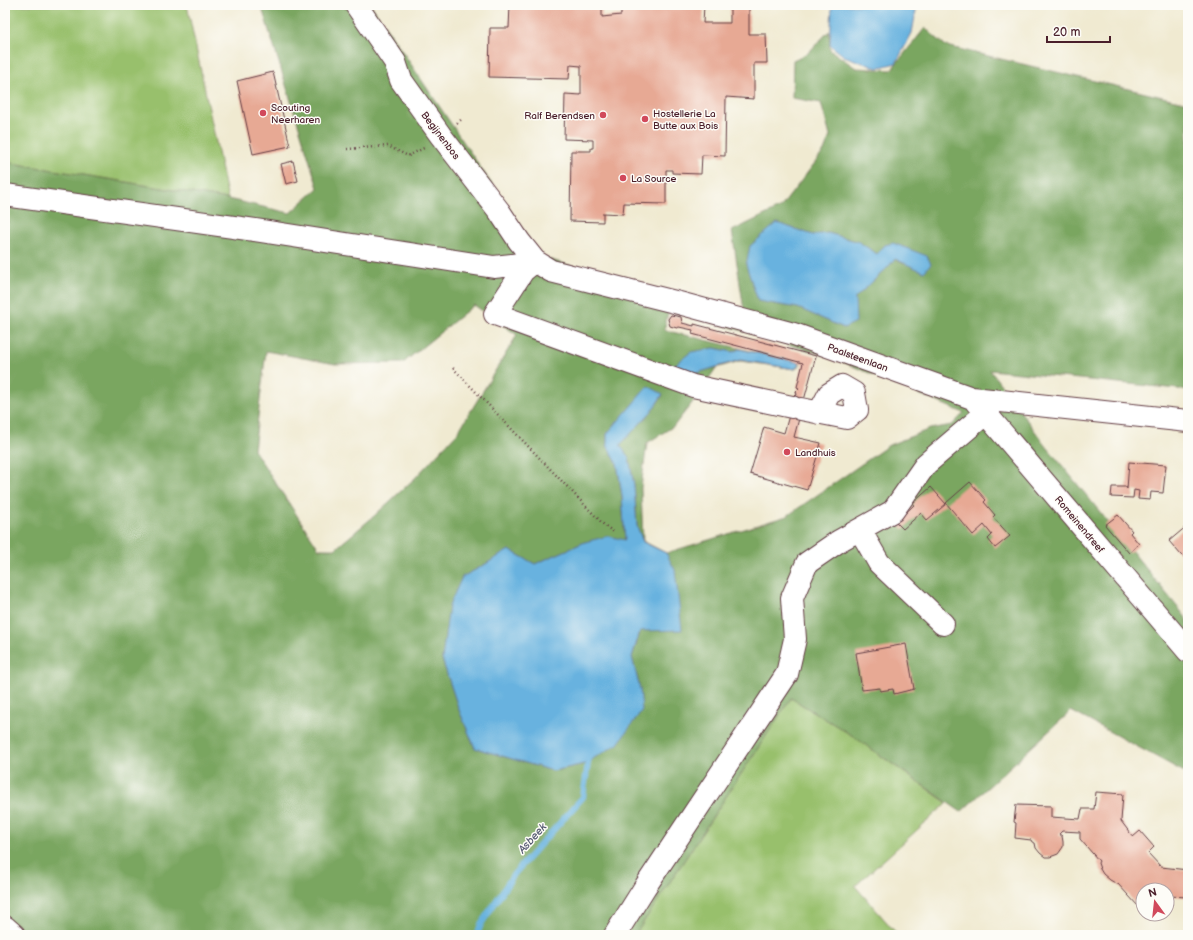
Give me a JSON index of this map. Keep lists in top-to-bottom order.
{
  "streets": {
    "street": ["Begijnenbos", "Paalsteenlaan", "Romeinendreef"]
  },
  "crossings": [
    ["Begijnenbos", "Paalsteenlaan"],
    ["Paalsteenlaan", "Romeinendreef"]
  ],
  "water": ["Asbeek"],
  "places": [
    "Scouting Neerharen",
    "Ralf Berendsen",
    "Hostellerie La Butte aux Bois",
    "La Source",
    "Landhuis"
  ],
  "scale_bar": "20 m",
  "north": "top"
}
